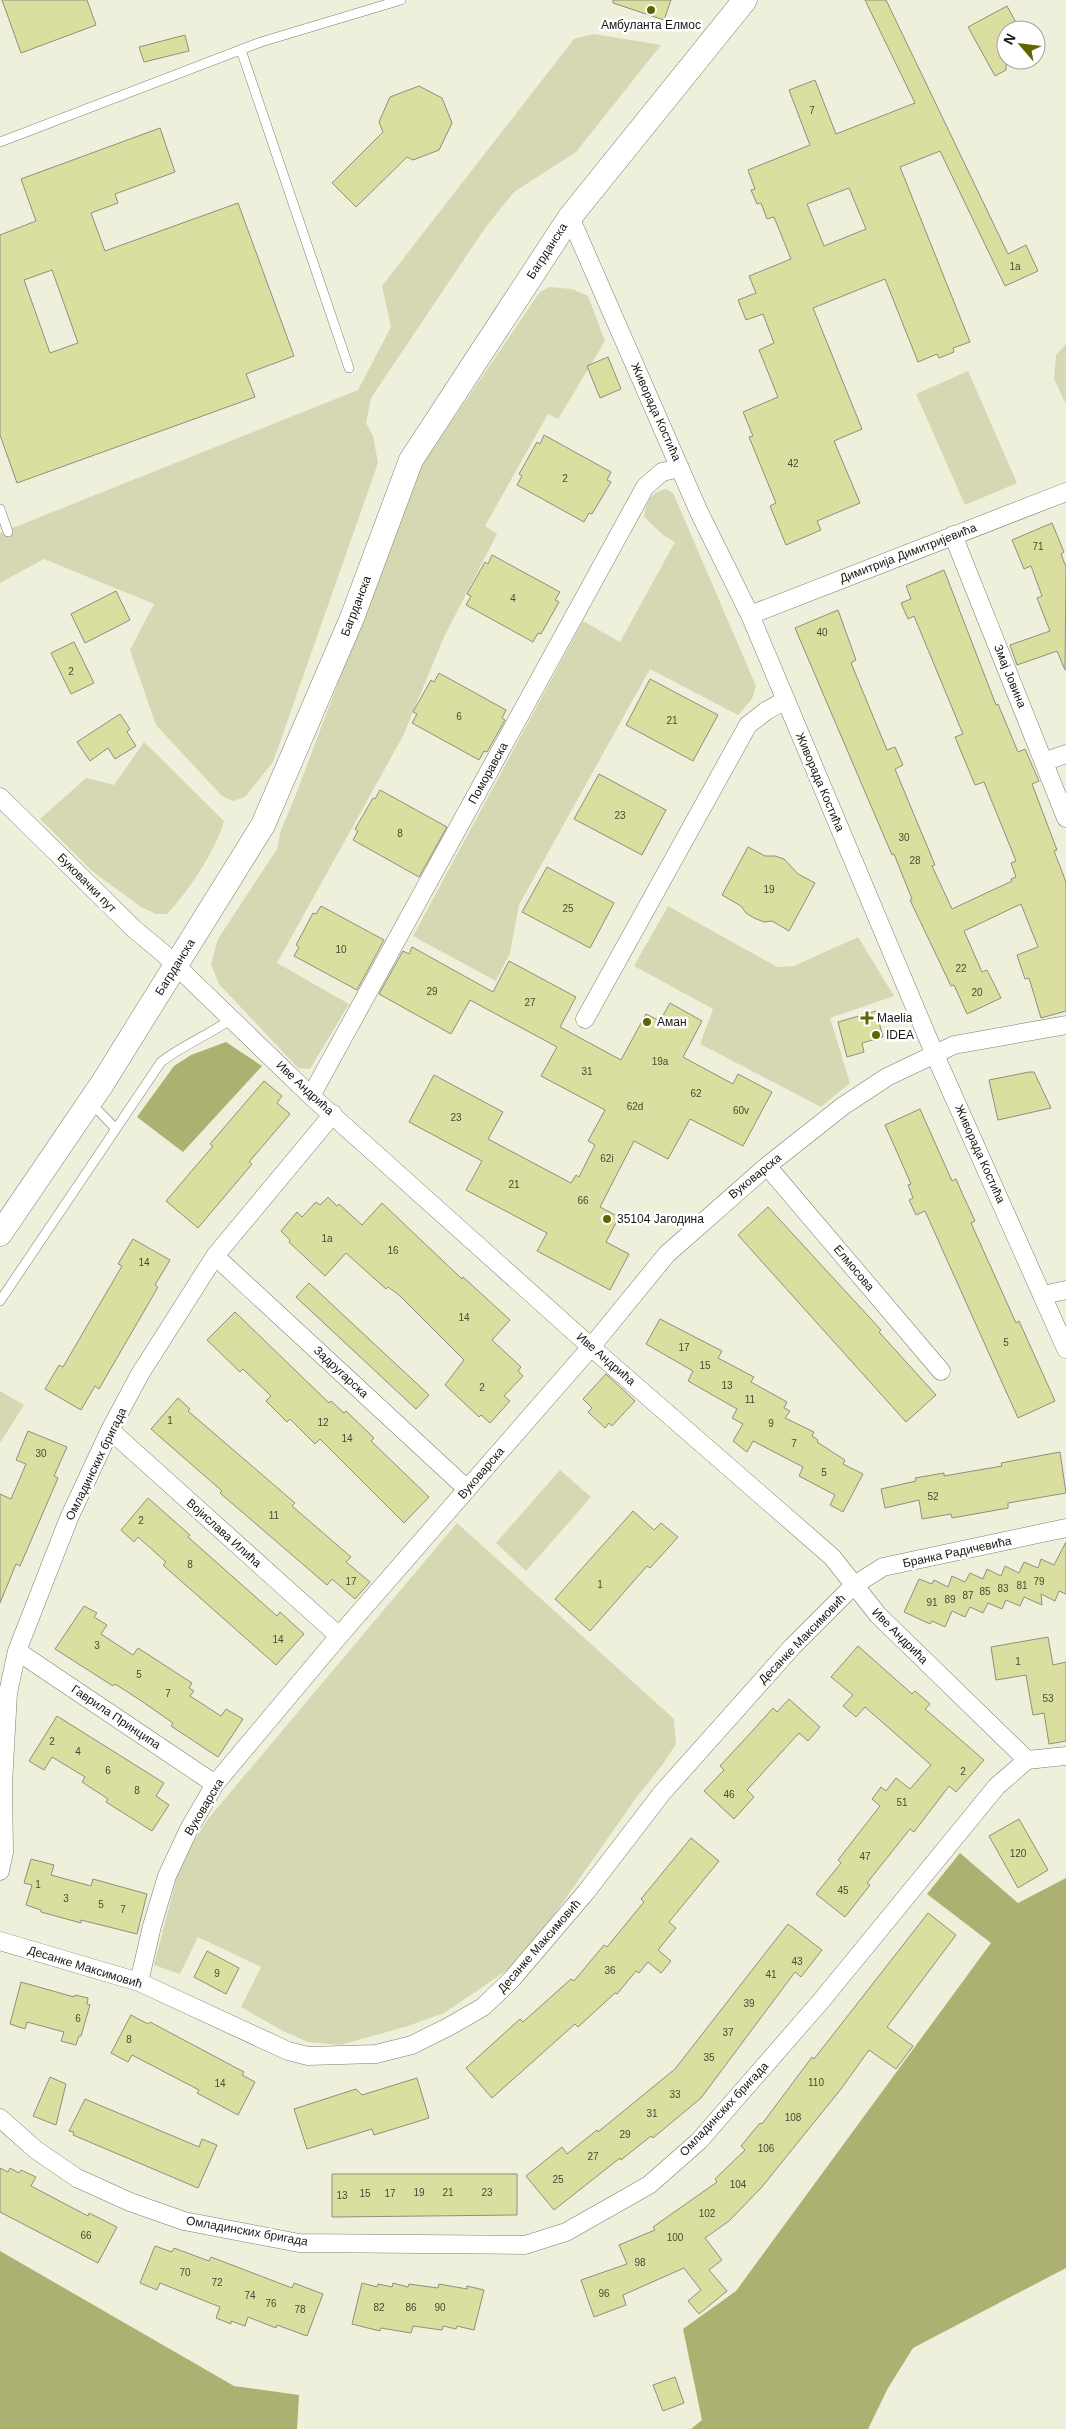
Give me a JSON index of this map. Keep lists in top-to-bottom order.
{
  "streets": {
    "main road": ["Багрданска"],
    "street": [
      "Живорада Костића",
      "Димитрија Димитријевића",
      "Змај Јовина",
      "Поморавска",
      "Буковачки пут",
      "Иве Андрића",
      "Вуковарска",
      "Елмосова",
      "Задругарска",
      "Омладинских бригада",
      "Војислава Илића",
      "Бранка Радичевића",
      "Десанке Максимовић",
      "Гаврила Принципа"
    ]
  },
  "crossings": [
    ["Багрданска", "Живорада Костића"],
    ["Багрданска", "Буковачки пут"],
    ["Багрданска", "Иве Андрића"],
    ["Живорада Костића", "Димитрија Димитријевића"],
    ["Живорада Костића", "Поморавска"],
    ["Живорада Костића", "Вуковарска"],
    ["Димитрија Димитријевића", "Змај Јовина"],
    ["Поморавска", "Иве Андрића"],
    ["Буковачки пут", "Иве Андрића"],
    ["Иве Андрића", "Вуковарска"],
    ["Иве Андрића", "Омладинских бригада"],
    ["Иве Андрића", "Бранка Радичевића"],
    ["Иве Андрића", "Десанке Максимовић"],
    ["Вуковарска", "Елмосова"],
    ["Вуковарска", "Задругарска"],
    ["Вуковарска", "Војислава Илића"],
    ["Вуковарска", "Десанке Максимовић"],
    ["Вуковарска", "Гаврила Принципа"],
    ["Задругарска", "Омладинских бригада"],
    ["Омладинских бригада", "Војислава Илића"],
    ["Омладинских бригада", "Гаврила Принципа"],
    ["Бранка Радичевића", "Десанке Максимовић"]
  ],
  "places": {
    "other": [
      "Амбуланта Елмос",
      "Аман",
      "IDEA",
      "35104 Јагодина"
    ],
    "health": ["Maelia"]
  },
  "house_numbers": [
    "7",
    "1a",
    "42",
    "2",
    "71",
    "4",
    "40",
    "2",
    "6",
    "21",
    "23",
    "8",
    "30",
    "28",
    "19",
    "25",
    "10",
    "22",
    "29",
    "20",
    "27",
    "19a",
    "31",
    "62",
    "62d",
    "60v",
    "23",
    "62i",
    "21",
    "66",
    "1a",
    "16",
    "14",
    "14",
    "5",
    "17",
    "15",
    "13",
    "2",
    "11",
    "1",
    "12",
    "9",
    "14",
    "7",
    "30",
    "5",
    "52",
    "11",
    "2",
    "8",
    "17",
    "79",
    "1",
    "81",
    "83",
    "85",
    "87",
    "89",
    "91",
    "14",
    "3",
    "1",
    "5",
    "7",
    "53",
    "2",
    "4",
    "6",
    "2",
    "8",
    "46",
    "51",
    "120",
    "47",
    "1",
    "45",
    "3",
    "5",
    "7",
    "43",
    "36",
    "9",
    "41",
    "39",
    "6",
    "37",
    "8",
    "35",
    "110",
    "14",
    "33",
    "31",
    "108",
    "29",
    "106",
    "27",
    "25",
    "104",
    "19",
    "21",
    "23",
    "15",
    "17",
    "13",
    "102",
    "66",
    "100",
    "98",
    "70",
    "72",
    "96",
    "74",
    "76",
    "82",
    "86",
    "90",
    "78"
  ],
  "north": "top left"
}
